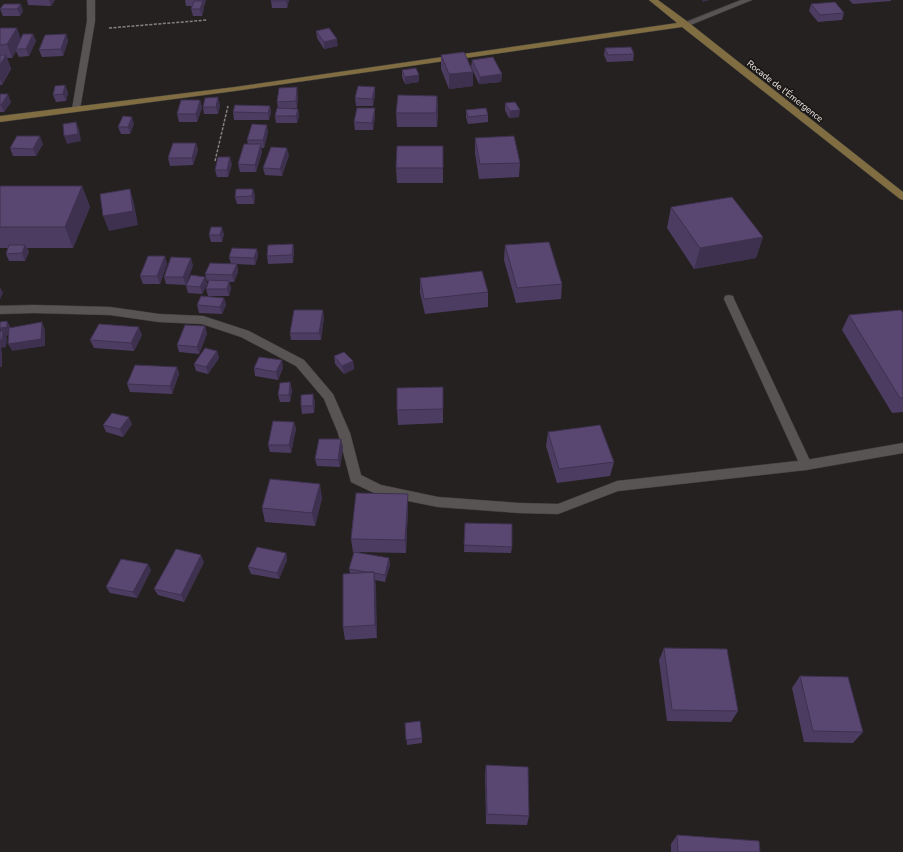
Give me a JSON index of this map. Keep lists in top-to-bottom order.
{
  "streets": {
    "street": ["Rocade de l'Émergence"]
  }
}
